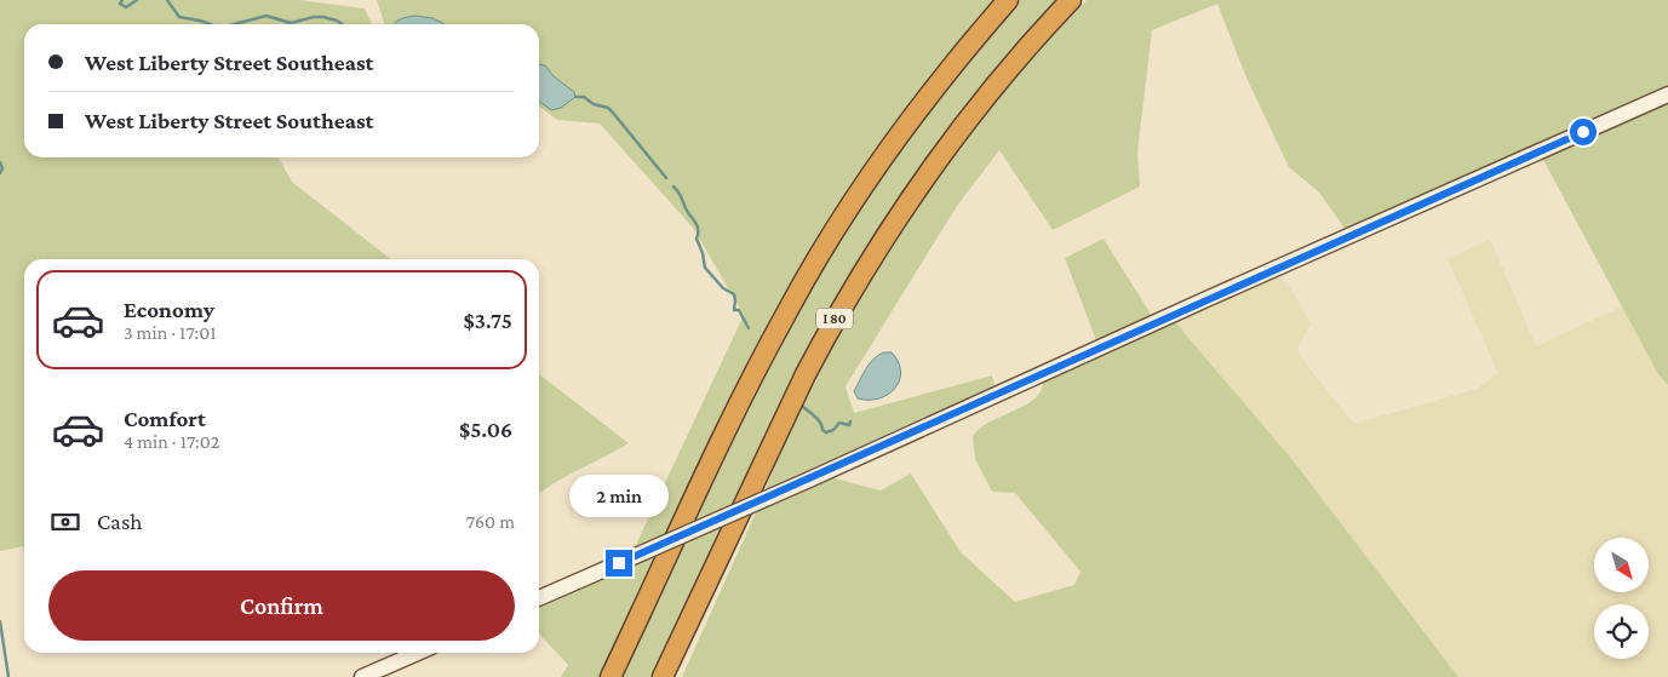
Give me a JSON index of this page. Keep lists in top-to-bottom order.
{
  "streets": {
    "highway": ["I 80"]
  },
  "north": "bottom right",
  "page": {
    "banner": ["West Liberty Street Southeast", "West Liberty Street Southeast"],
    "list": [
      {
        "name": "Economy",
        "note": "3 min · 17:01",
        "value": "$3.75"
      },
      {
        "name": "Comfort",
        "note": "4 min · 17:02",
        "value": "$5.06"
      }
    ],
    "bubble": "2 min",
    "pay": ["Cash", "760 m"],
    "buttons": "Confirm"
  }
}
